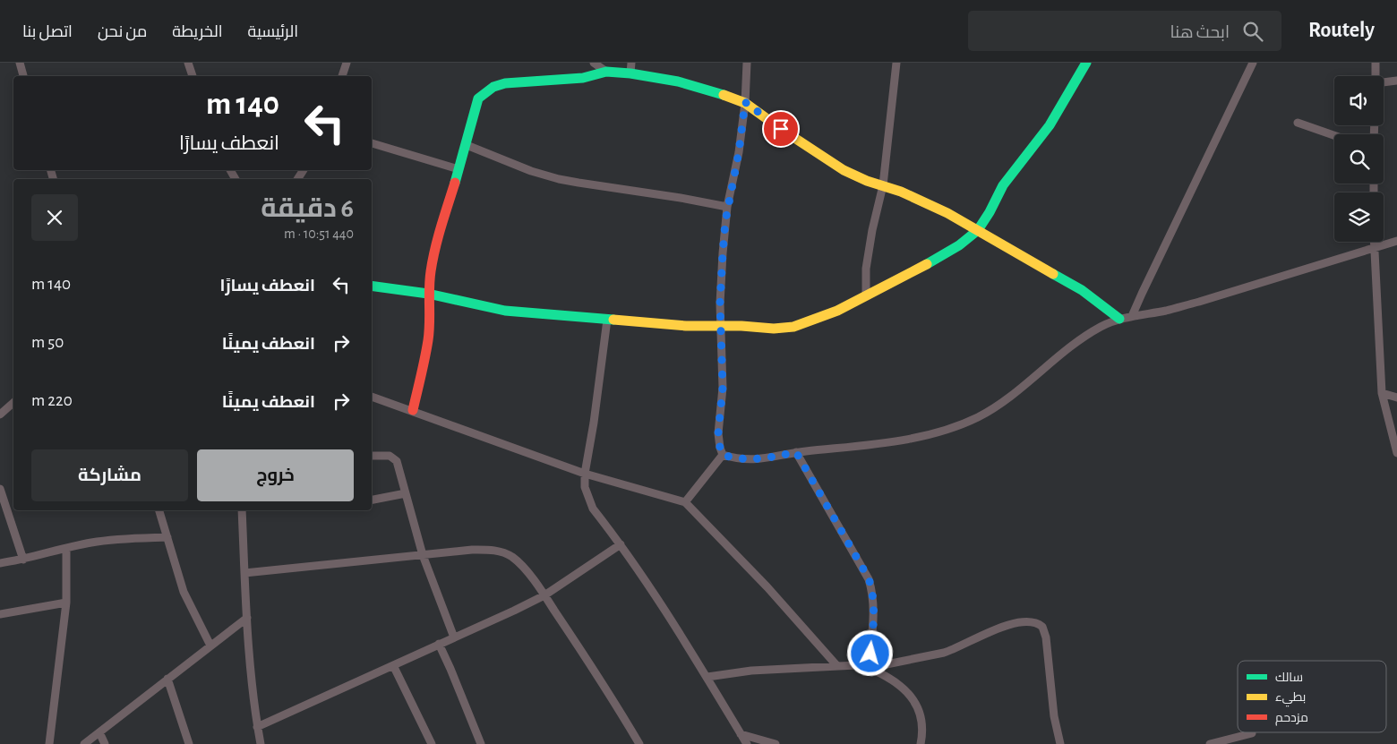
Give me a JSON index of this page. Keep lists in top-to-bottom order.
{
  "legend": ["سالك", "بطيء", "مزدحم"],
  "page": {
    "header": "Routely",
    "search": "ابحث هنا",
    "nav": [
      "الرئيسية",
      "الخريطة",
      "من نحن",
      "اتصل بنا"
    ],
    "turn": ["140 m", "انعطف يسارًا"],
    "heading": ["6 دقيقة", "440 m · 10:51"],
    "list": [
      {
        "name": "انعطف يسارًا",
        "value": "140 m"
      },
      {
        "name": "انعطف يمينًا",
        "value": "50 m"
      },
      {
        "name": "انعطف يمينًا",
        "value": "220 m"
      }
    ],
    "buttons": ["خروج", "مشاركة"]
  }
}
